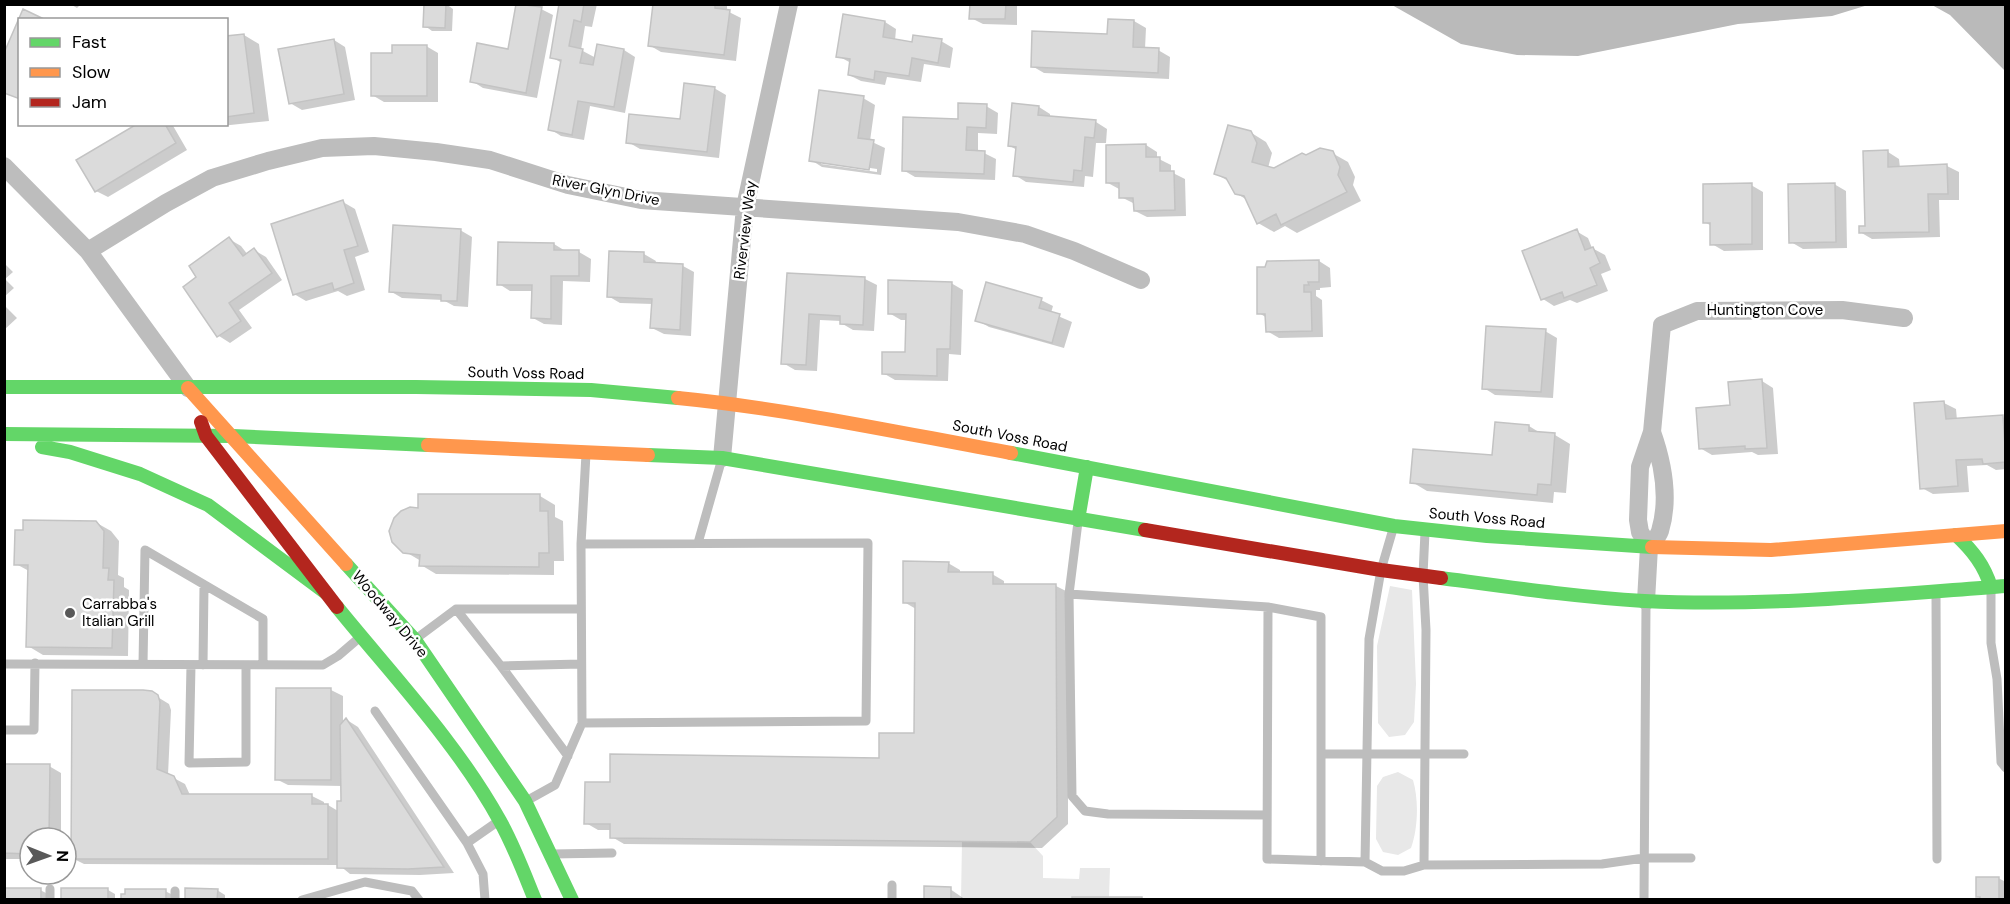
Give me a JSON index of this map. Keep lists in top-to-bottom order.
{
  "streets": {
    "main road": ["South Voss Road", "Woodway Drive"],
    "street": ["River Glyn Drive", "Riverview Way", "Huntington Cove"]
  },
  "crossings": [
    ["River Glyn Drive", "Riverview Way"],
    ["River Glyn Drive", "Woodway Drive"],
    ["Riverview Way", "South Voss Road"],
    ["Huntington Cove", "South Voss Road"],
    ["South Voss Road", "Woodway Drive"]
  ],
  "places": ["Carrabba's Italian Grill"],
  "legend": ["Fast", "Slow", "Jam"],
  "north": "right"
}
